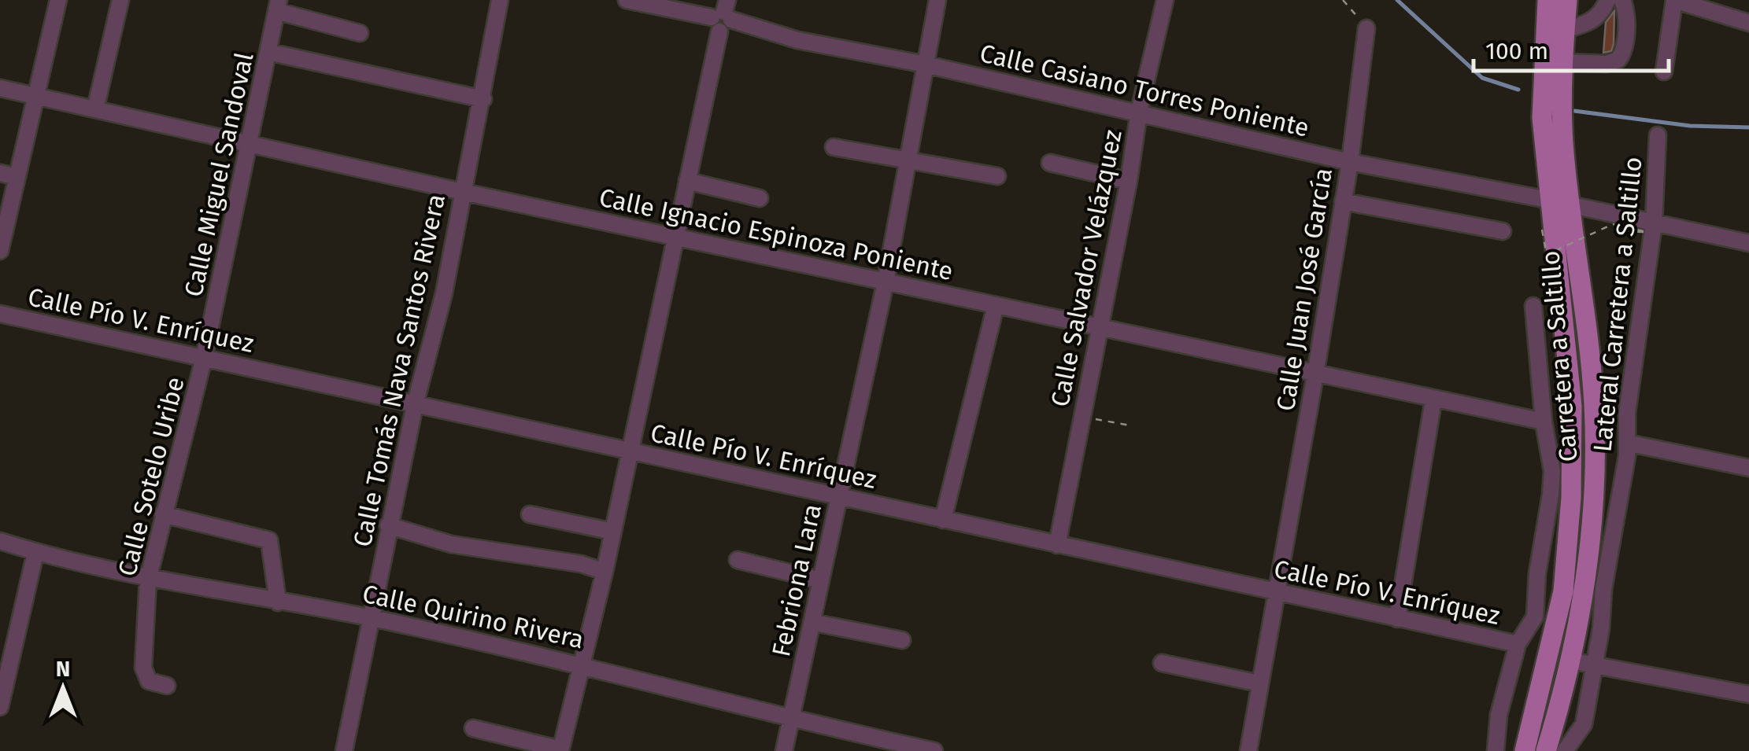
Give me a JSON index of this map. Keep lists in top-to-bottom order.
{
  "streets": {
    "main road": ["Carretera a Saltillo"],
    "street": [
      "Calle Casiano Torres Poniente",
      "Calle Miguel Sandoval",
      "Calle Ignacio Espinoza Poniente",
      "Calle Salvador Velázquez",
      "Calle Juan José García",
      "Lateral Carretera a Saltillo",
      "Calle Pío V. Enríquez",
      "Calle Tomás Nava Santos Rivera",
      "Calle Sotelo Uribe",
      "Febriona Lara",
      "Calle Quirino Rivera"
    ]
  },
  "crossings": [
    ["Calle Casiano Torres Poniente", "Calle Salvador Velázquez"],
    ["Calle Casiano Torres Poniente", "Calle Juan José García"],
    ["Calle Casiano Torres Poniente", "Lateral Carretera a Saltillo"],
    ["Calle Casiano Torres Poniente", "Carretera a Saltillo"],
    ["Calle Casiano Torres Poniente", "Febriona Lara"],
    ["Calle Miguel Sandoval", "Calle Ignacio Espinoza Poniente"],
    ["Calle Miguel Sandoval", "Calle Pío V. Enríquez"],
    ["Calle Miguel Sandoval", "Calle Sotelo Uribe"],
    ["Calle Ignacio Espinoza Poniente", "Calle Salvador Velázquez"],
    ["Calle Ignacio Espinoza Poniente", "Calle Juan José García"],
    ["Calle Ignacio Espinoza Poniente", "Calle Tomás Nava Santos Rivera"],
    ["Calle Ignacio Espinoza Poniente", "Febriona Lara"],
    ["Calle Salvador Velázquez", "Calle Pío V. Enríquez"],
    ["Calle Juan José García", "Calle Pío V. Enríquez"],
    ["Calle Pío V. Enríquez", "Calle Tomás Nava Santos Rivera"],
    ["Calle Pío V. Enríquez", "Calle Sotelo Uribe"],
    ["Calle Pío V. Enríquez", "Febriona Lara"],
    ["Calle Tomás Nava Santos Rivera", "Calle Quirino Rivera"],
    ["Calle Sotelo Uribe", "Calle Quirino Rivera"],
    ["Febriona Lara", "Calle Quirino Rivera"]
  ],
  "scale_bar": "100 m",
  "north": "top"
}
